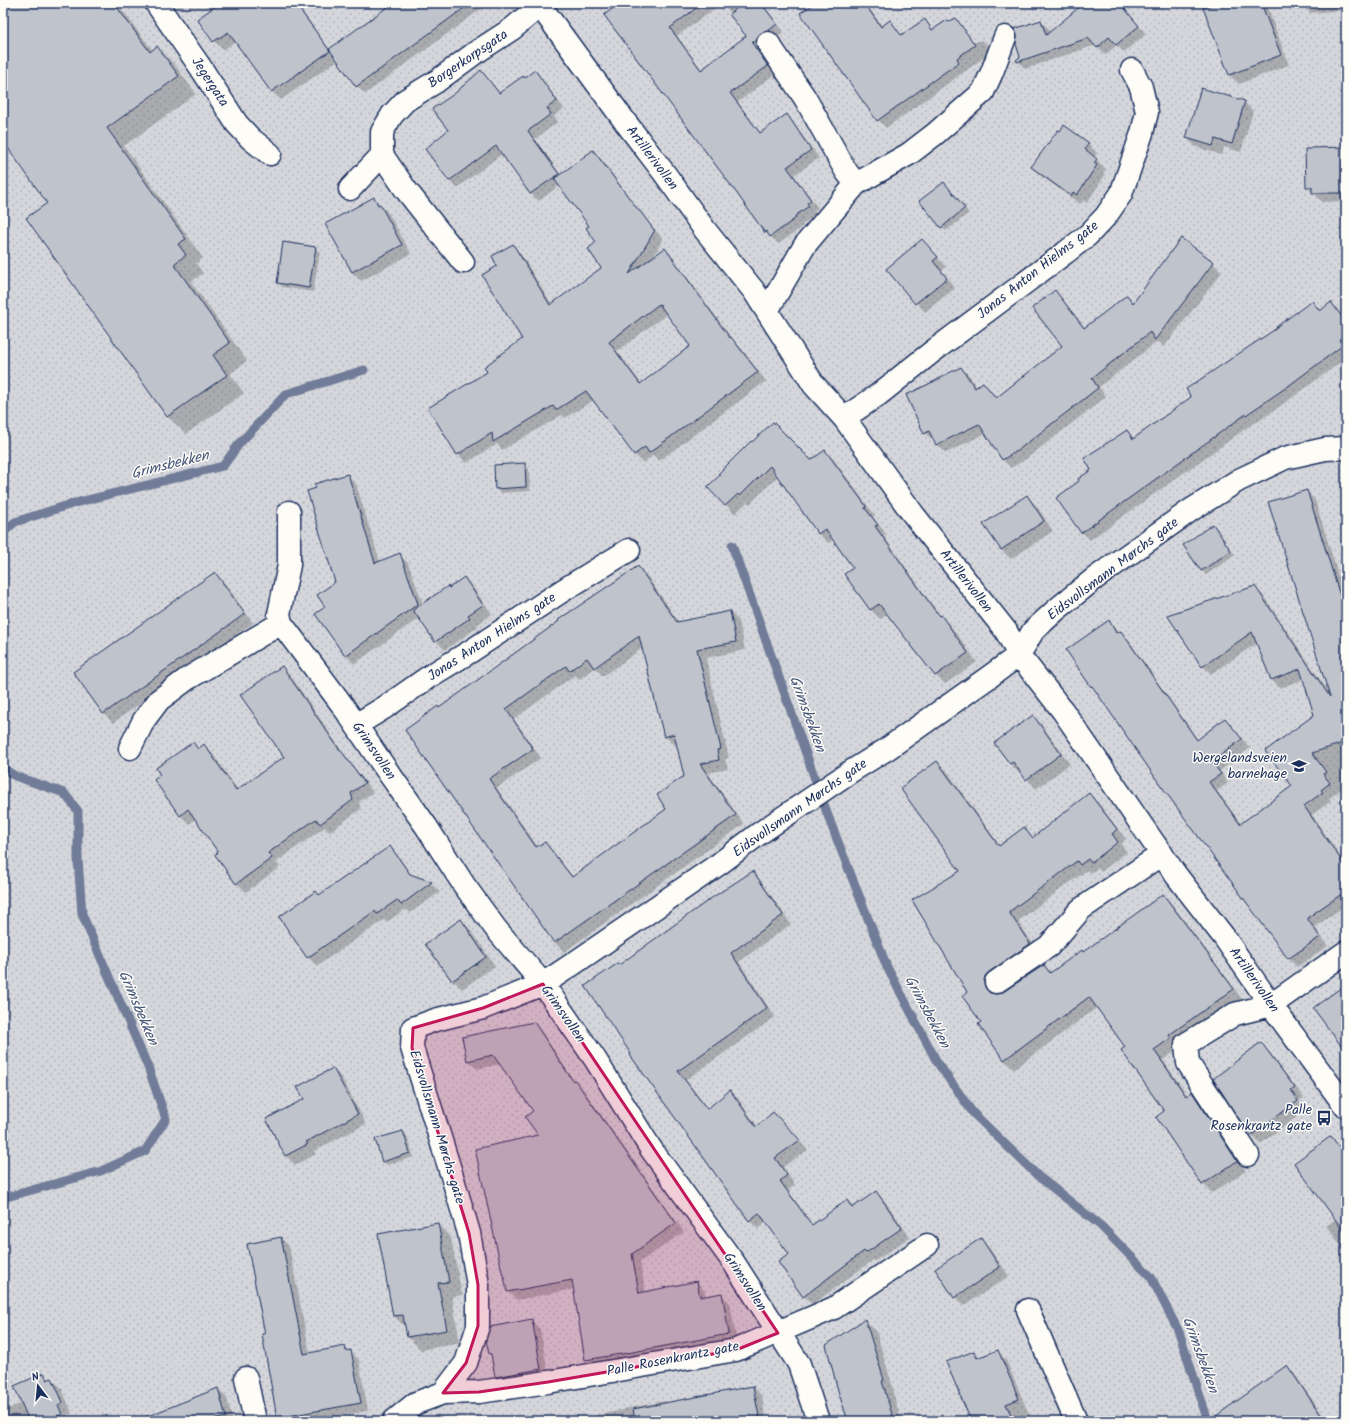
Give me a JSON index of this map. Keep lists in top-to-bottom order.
{
  "streets": {
    "street": [
      "Borgerkorpsgata",
      "Jegergata",
      "Artillerivollen",
      "Jonas Anton Hielms gate",
      "Eidsvollsmann Mørchs gate",
      "Grimsvollen",
      "Palle Rosenkrantz gate"
    ]
  },
  "crossings": [
    ["Borgerkorpsgata", "Artillerivollen"],
    ["Artillerivollen", "Jonas Anton Hielms gate"],
    ["Artillerivollen", "Eidsvollsmann Mørchs gate"],
    ["Jonas Anton Hielms gate", "Grimsvollen"],
    ["Eidsvollsmann Mørchs gate", "Grimsvollen"],
    ["Eidsvollsmann Mørchs gate", "Palle Rosenkrantz gate"],
    ["Grimsvollen", "Palle Rosenkrantz gate"]
  ],
  "water": ["Grimsbekken"],
  "places": {
    "school or university": ["Wergelandsveien barnehage"],
    "bus stop": ["Palle Rosenkrantz gate"]
  },
  "north": "top"
}
